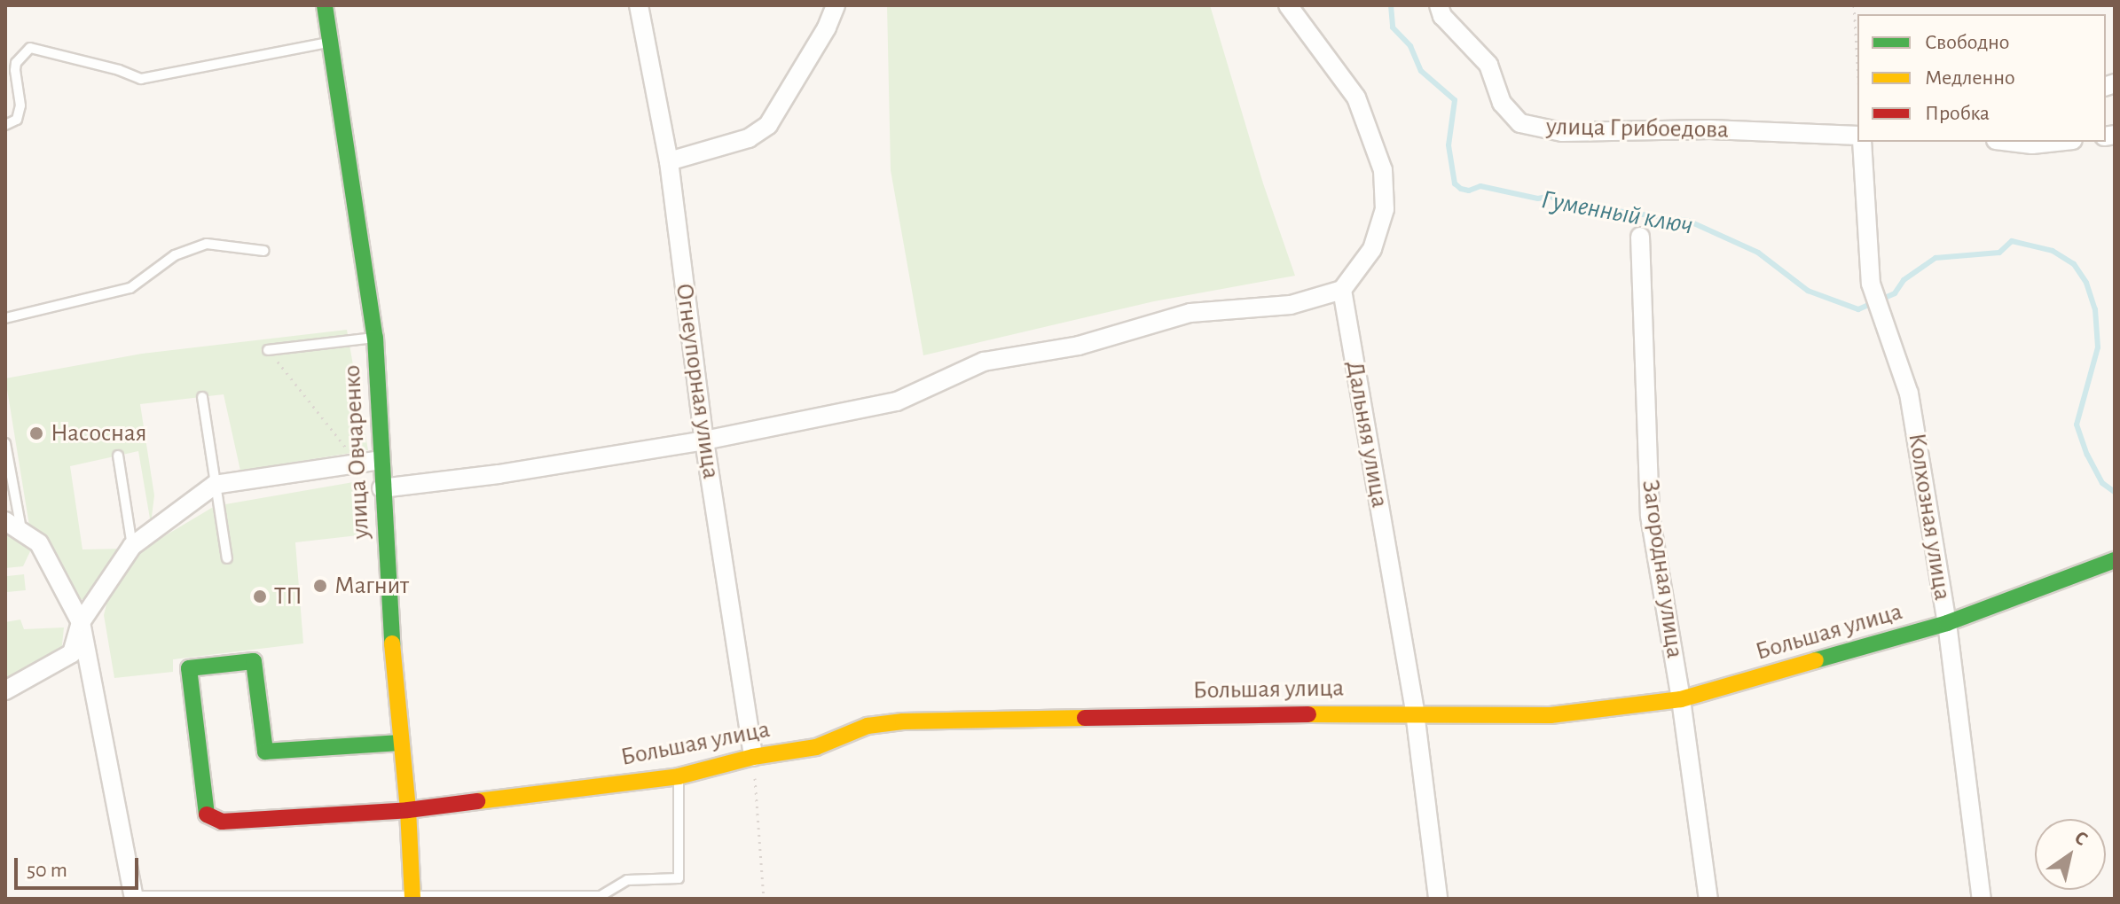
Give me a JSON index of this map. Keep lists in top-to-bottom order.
{
  "streets": {
    "street": [
      "улица Грибоедова",
      "Огнеупорная улица",
      "Дальняя улица",
      "улица Овчаренко",
      "Колхозная улица",
      "Загородная улица",
      "Большая улица"
    ]
  },
  "crossings": [
    ["Огнеупорная улица", "Большая улица"],
    ["Дальняя улица", "Большая улица"],
    ["улица Овчаренко", "Большая улица"],
    ["Колхозная улица", "Большая улица"],
    ["Загородная улица", "Большая улица"]
  ],
  "water": ["Гуменный ключ"],
  "places": ["Насосная", "Магнит", "ТП"],
  "legend": ["Свободно", "Медленно", "Пробка"],
  "scale_bar": "50 m",
  "north": "top right"
}
